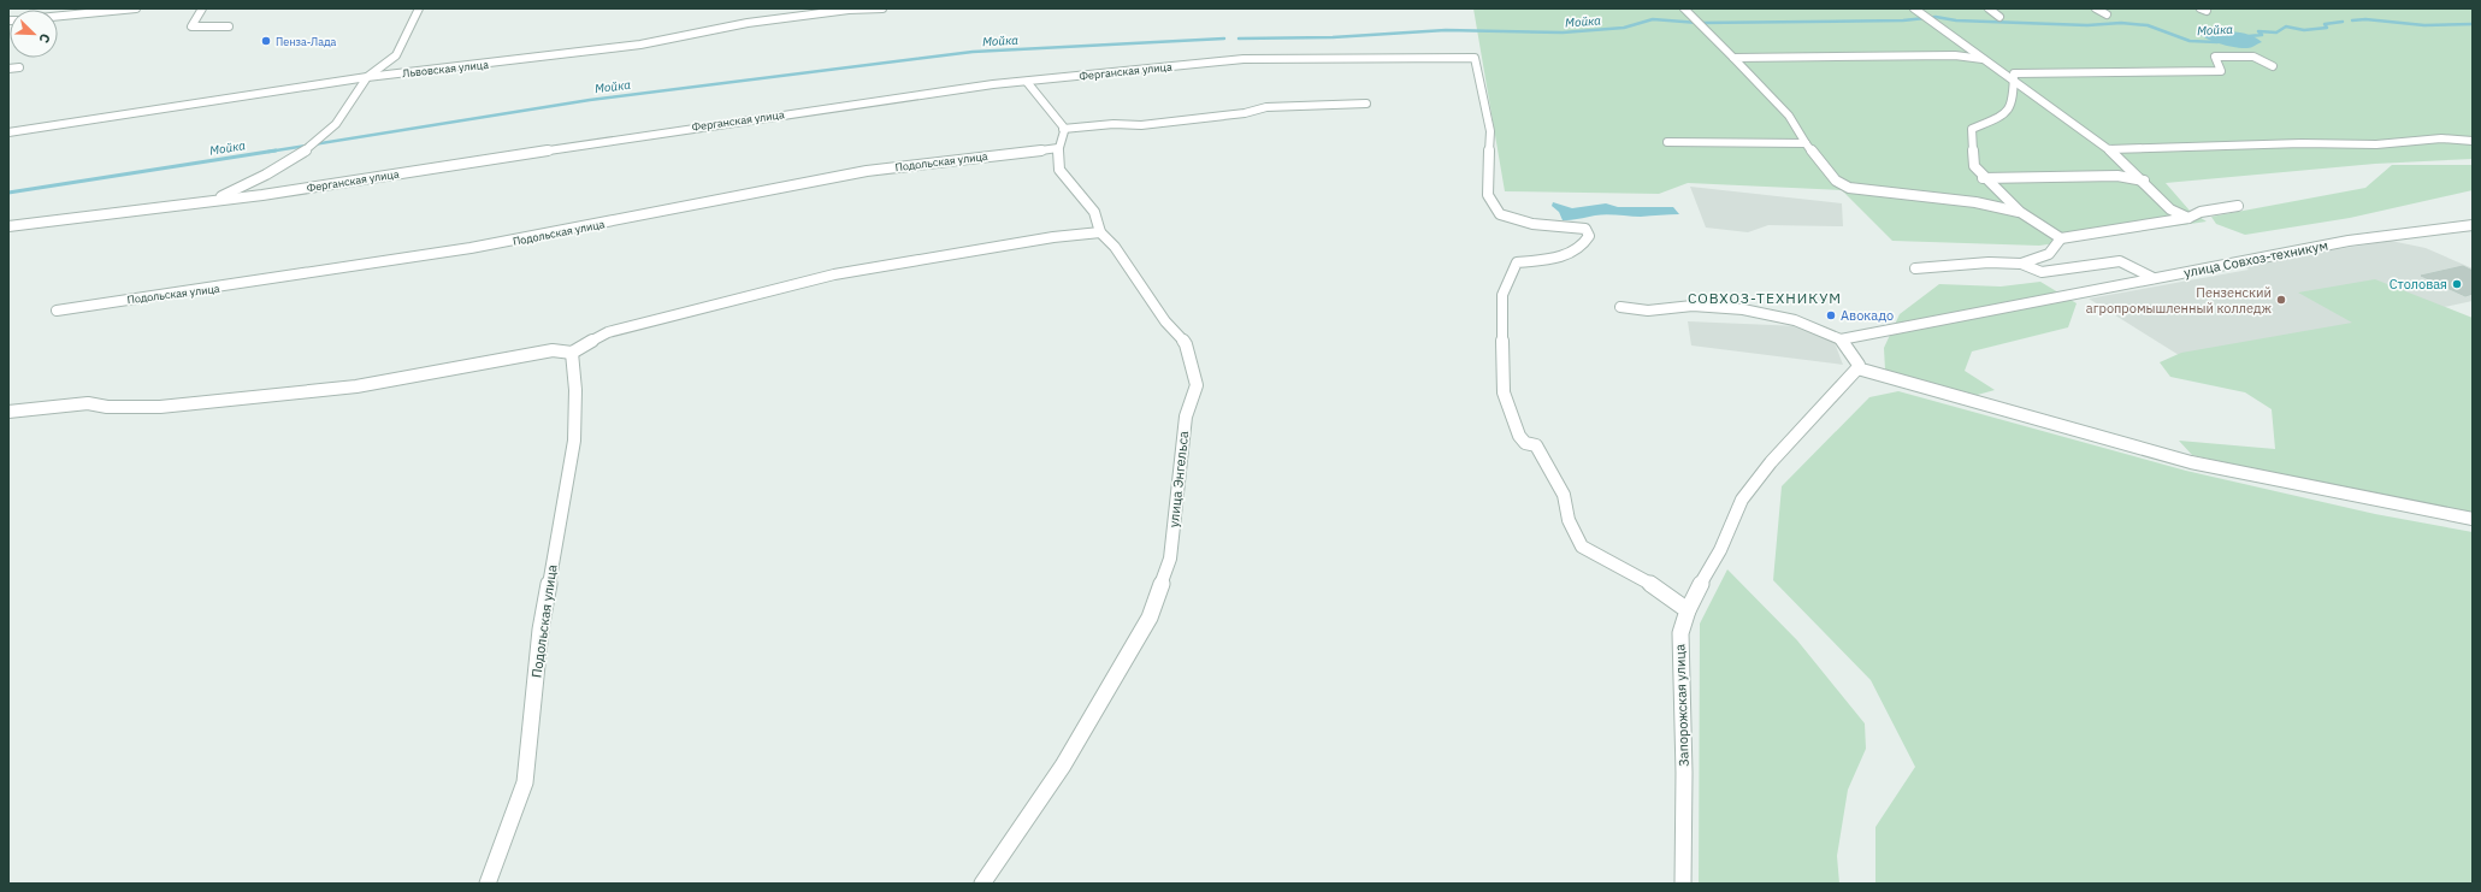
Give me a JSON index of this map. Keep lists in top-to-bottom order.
{
  "streets": {
    "street": [
      "Львовская улица",
      "Ферганская улица",
      "Подольская улица",
      "улица Совхоз-техникум",
      "улица Энгельса",
      "Запорожская улица"
    ]
  },
  "crossings": [
    ["Ферганская улица", "Запорожская улица"],
    ["Подольская улица", "улица Энгельса"]
  ],
  "districts": ["СОВХОЗ-ТЕХНИКУМ"],
  "water": ["Мойка"],
  "places": [
    "Пенза-Лада",
    "Столовая",
    "Пензенский агропромышленный колледж",
    "Авокадо"
  ],
  "north": "bottom right"
}
